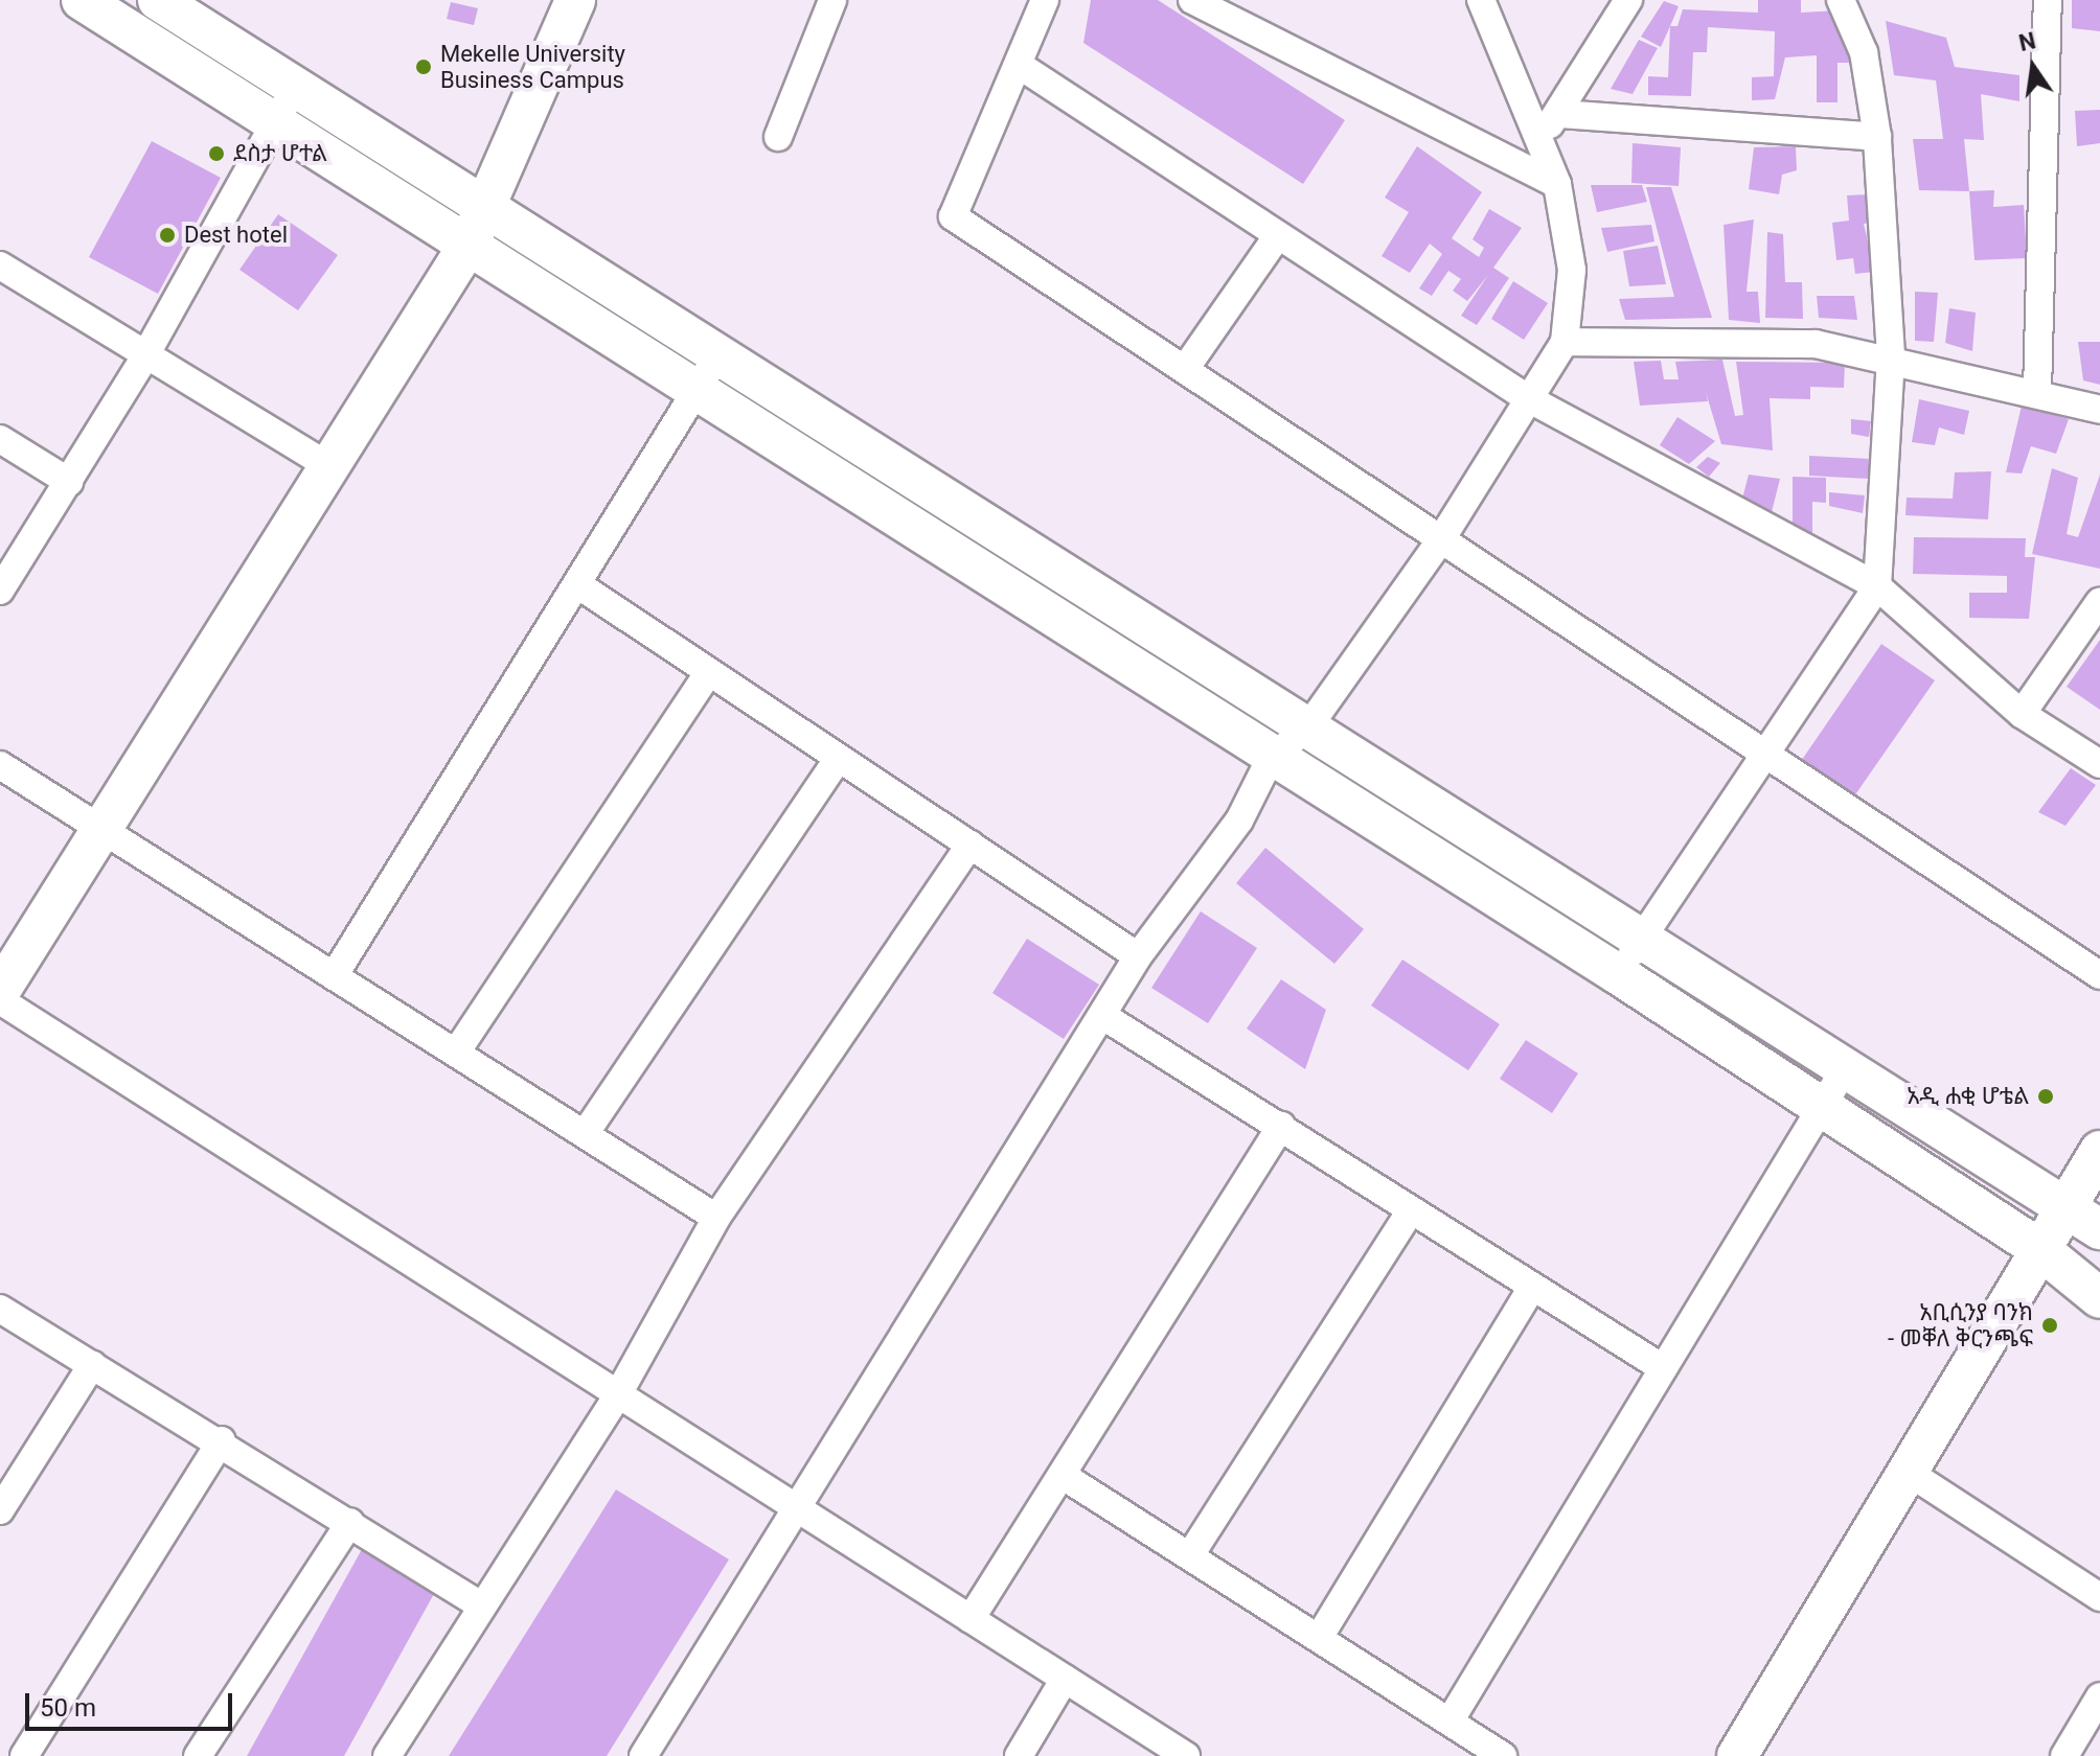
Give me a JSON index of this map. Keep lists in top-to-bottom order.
{
  "places": [
    "Mekelle University Business Campus",
    "ደስታ ሆተል",
    "Dest hotel",
    "አዲ ሐቂ ሆቴል",
    "አቢሲንያ ባንክ - መቐለ ቅርንጫፍ"
  ],
  "scale_bar": "50 m",
  "north": "top"
}
